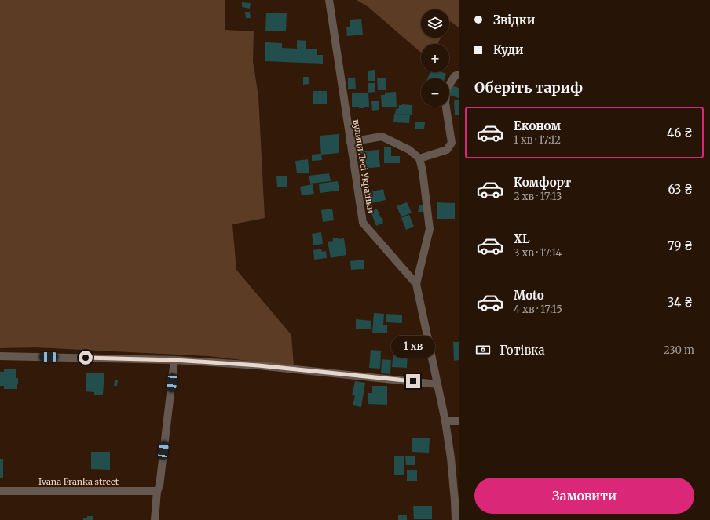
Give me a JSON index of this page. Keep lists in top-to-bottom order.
{
  "streets": {
    "street": ["вулиця Лесі Українки", "Ivana Franka street"]
  },
  "page": {
    "banner": ["Звідки", "Куди"],
    "map_buttons": ["+", "−"],
    "heading": "Оберіть тариф",
    "list": [
      {
        "name": "Економ",
        "note": "1 хв · 17:12",
        "value": "46 ₴"
      },
      {
        "name": "Комфорт",
        "note": "2 хв · 17:13",
        "value": "63 ₴"
      },
      {
        "name": "XL",
        "note": "3 хв · 17:14",
        "value": "79 ₴"
      },
      {
        "name": "Moto",
        "note": "4 хв · 17:15",
        "value": "34 ₴"
      }
    ],
    "pay": ["Готівка", "230 m"],
    "bubble": "1 хв",
    "buttons": "Замовити"
  }
}
